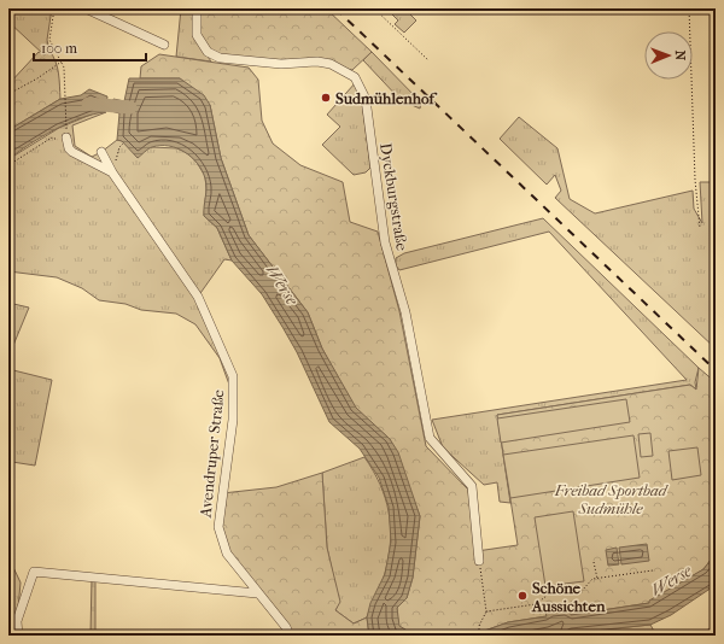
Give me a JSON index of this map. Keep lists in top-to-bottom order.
{
  "streets": {
    "street": ["Dyckburgstraße", "Avendruper Straße"]
  },
  "water": ["Werse"],
  "parks": ["Freibad Sportbad Sudmühle"],
  "places": ["Sudmühlenhof", "Schöne Aussichten"],
  "scale_bar": "100 m",
  "north": "right"
}
